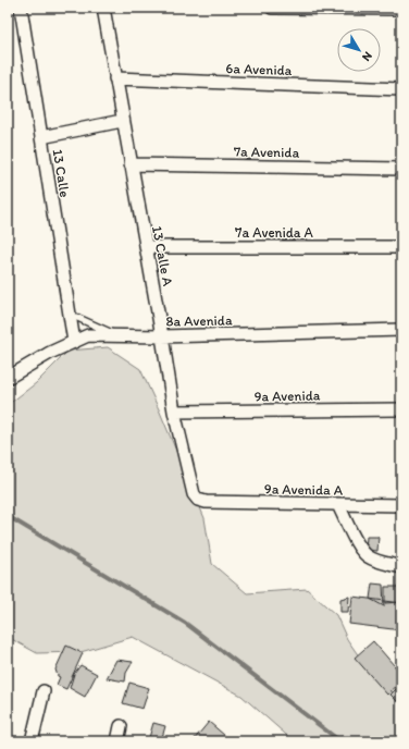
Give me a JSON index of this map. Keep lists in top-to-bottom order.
{
  "streets": {
    "street": [
      "6a Avenida",
      "7a Avenida",
      "13 Calle",
      "7a Avenida A",
      "13 Calle A",
      "8a Avenida",
      "9a Avenida",
      "9a Avenida A"
    ]
  },
  "crossings": [
    ["6a Avenida", "13 Calle A"],
    ["7a Avenida", "13 Calle A"],
    ["13 Calle", "8a Avenida"],
    ["7a Avenida A", "13 Calle A"],
    ["13 Calle A", "8a Avenida"],
    ["13 Calle A", "9a Avenida"],
    ["13 Calle A", "9a Avenida A"]
  ],
  "north": "bottom right"
}
